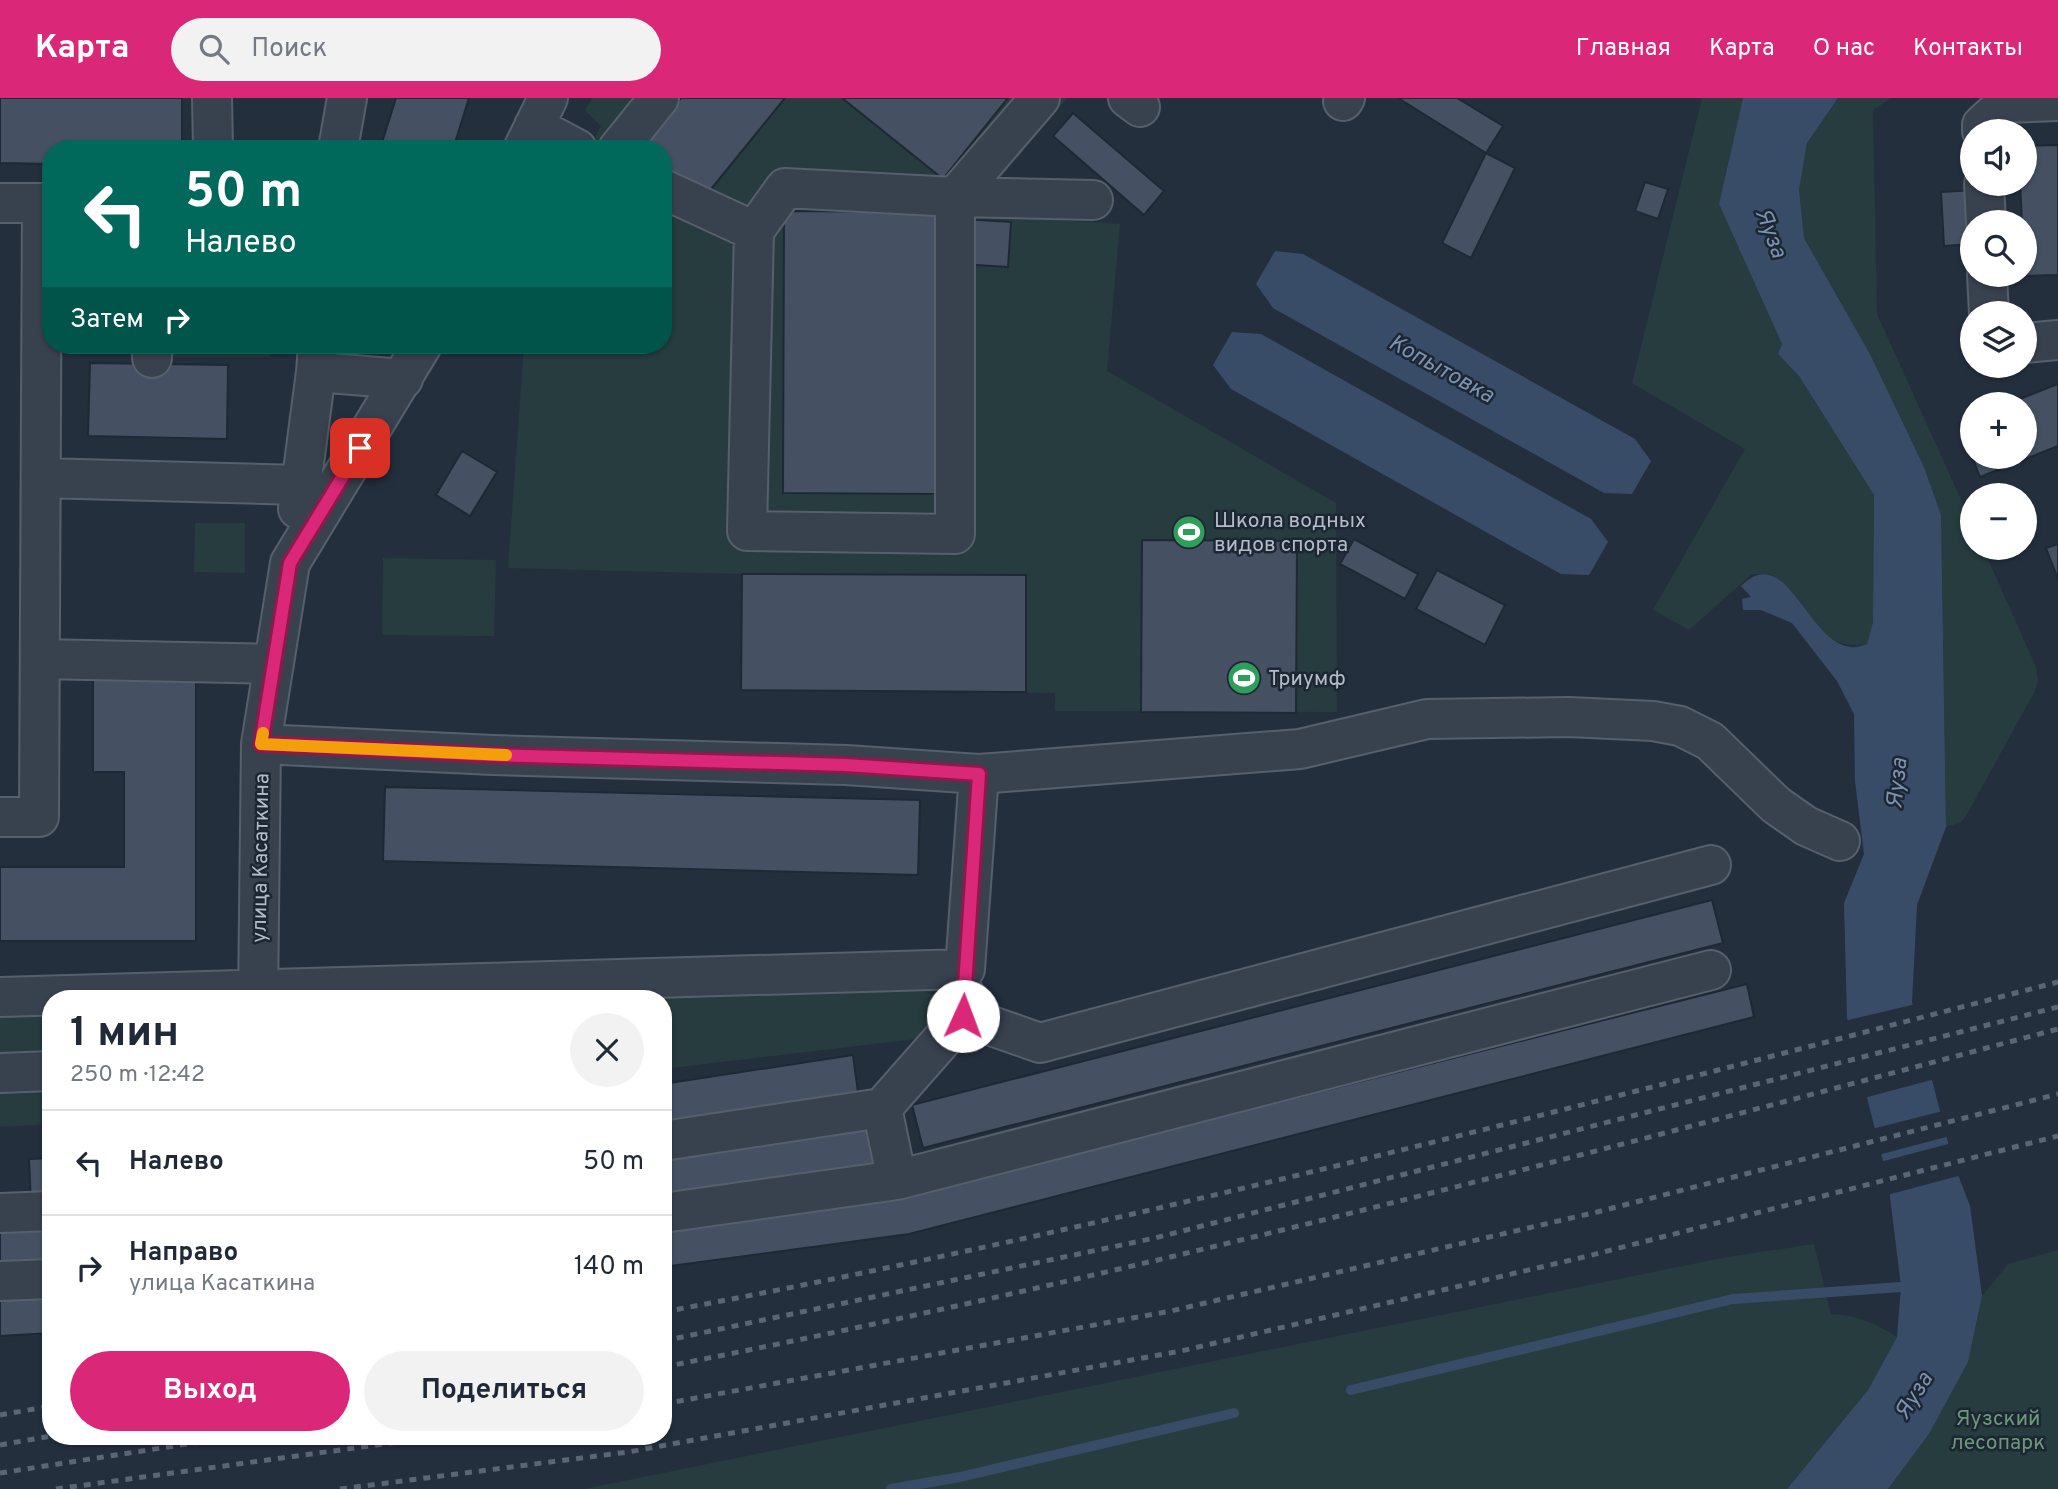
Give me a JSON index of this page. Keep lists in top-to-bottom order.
{
  "streets": {
    "street": ["улица Касаткина"]
  },
  "water": ["Яуза", "Копытовка"],
  "parks": ["Яузский лесопарк"],
  "places": {
    "sports": ["Школа водных видов спорта", "Триумф"]
  },
  "page": {
    "header": "Карта",
    "search": "Поиск",
    "nav": [
      "Главная",
      "Карта",
      "О нас",
      "Контакты"
    ],
    "map_buttons": ["+", "−"],
    "turn": ["50 m", "Налево"],
    "then": "Затем",
    "heading": ["1 мин", "250 m · 12:42"],
    "list": [
      {
        "name": "Налево",
        "value": "50 m"
      },
      {
        "name": "Направо",
        "note": "улица Касаткина",
        "value": "140 m"
      }
    ],
    "buttons": ["Выход", "Поделиться"]
  }
}
